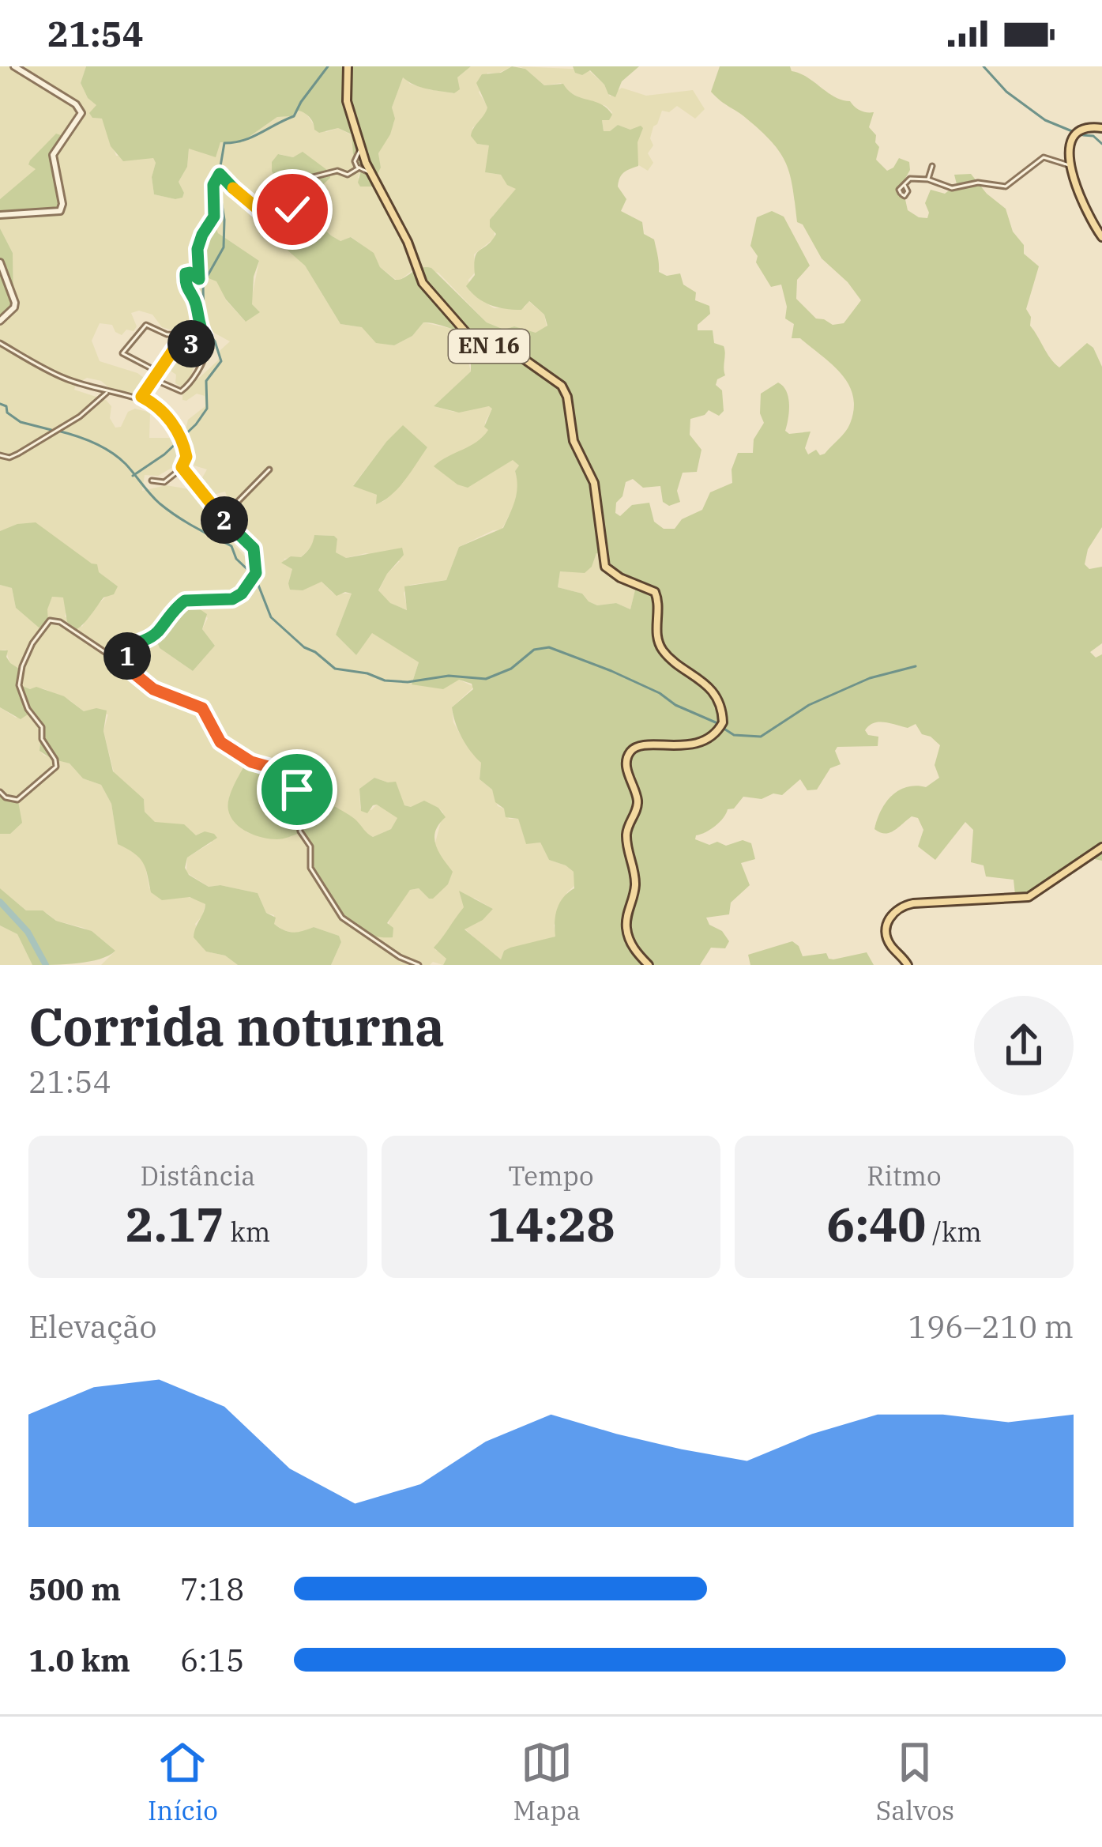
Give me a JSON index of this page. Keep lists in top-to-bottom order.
{
  "streets": {
    "main road": ["EN 16"]
  },
  "page": {
    "status": "21:54",
    "pins": ["3", "2", "1"],
    "heading": ["Corrida noturna", "21:54"],
    "stats": [
      ["Distância", "2.17 km"],
      ["Tempo", "14:28"],
      ["Ritmo", "6:40 /km"]
    ],
    "chart": ["Elevação", "196–210 m"],
    "list": [
      {
        "name": "500 m",
        "note": "7:18"
      },
      {
        "name": "1.0 km",
        "note": "6:15"
      }
    ],
    "tabs": ["Início", "Mapa", "Salvos"]
  }
}
